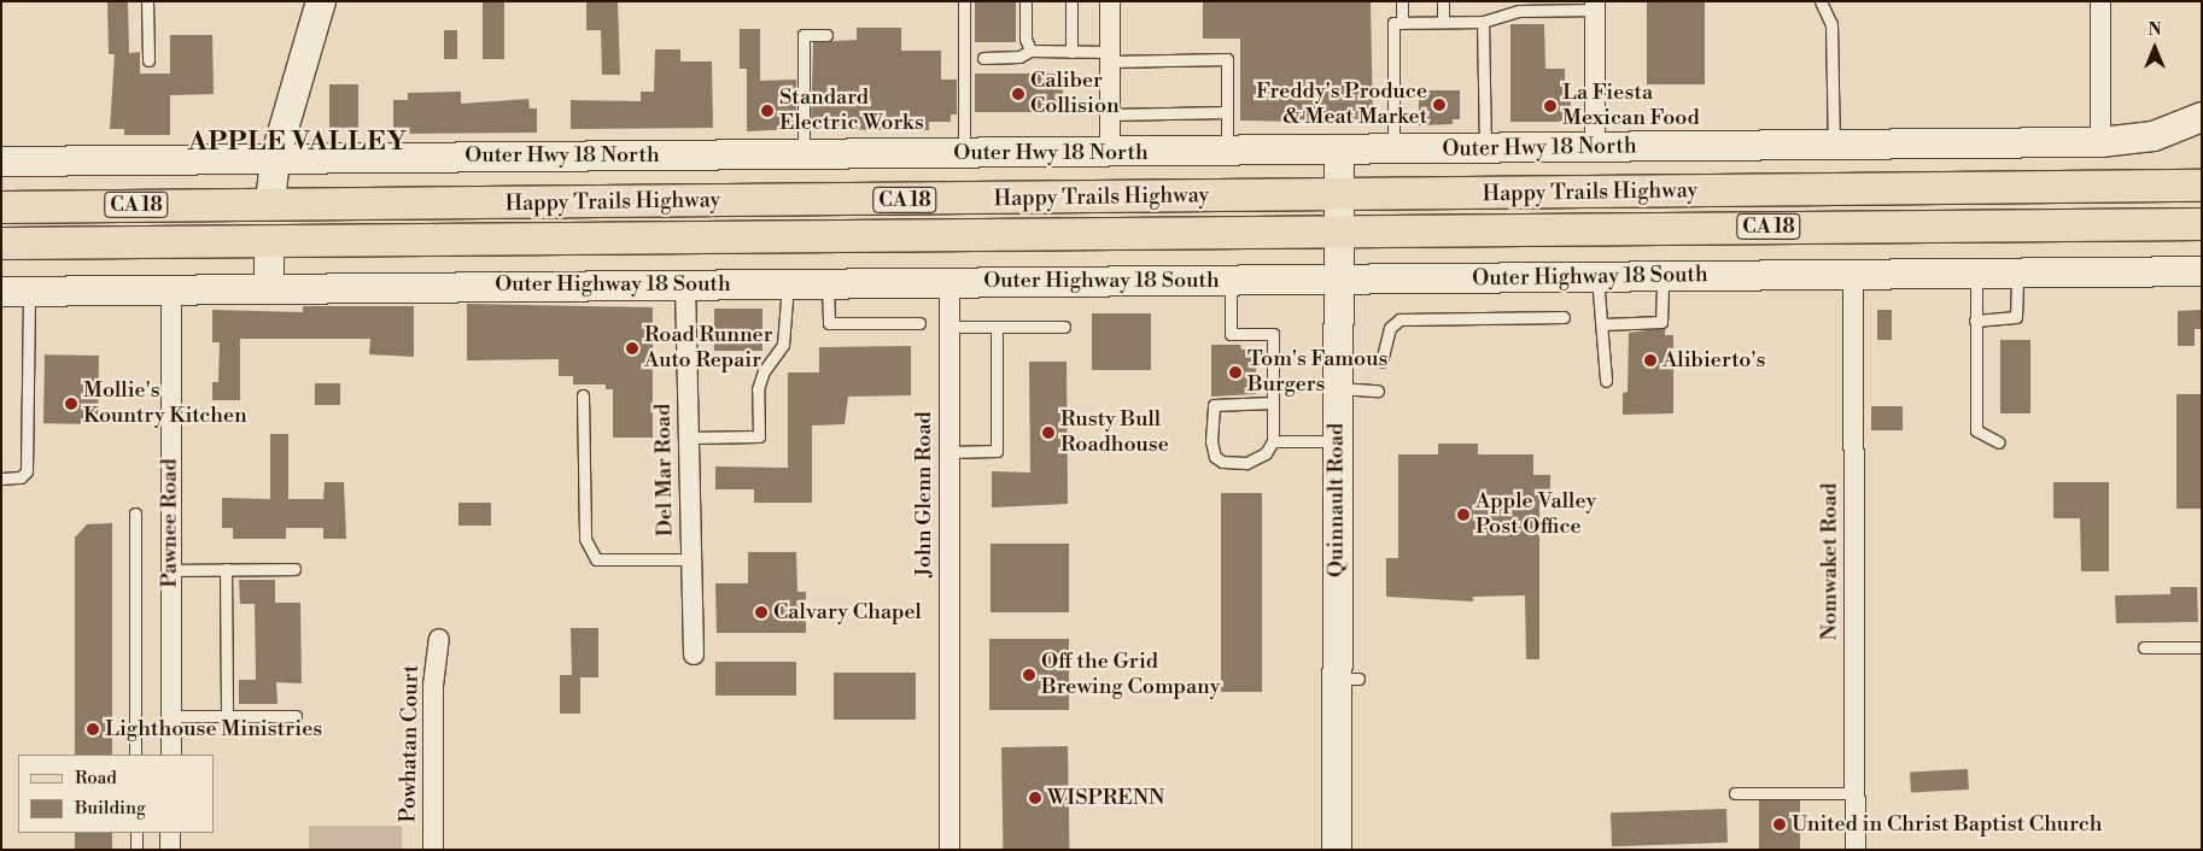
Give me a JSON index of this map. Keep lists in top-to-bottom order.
{
  "streets": {
    "main road": ["Happy Trails Highway", "CA 18"],
    "street": [
      "Outer Hwy 18 North",
      "Outer Highway 18 South",
      "Del Mar Road",
      "John Glenn Road",
      "Quinnault Road",
      "Pawnee Road",
      "Nomwaket Road",
      "Powhatan Court"
    ]
  },
  "crossings": [
    ["Outer Hwy 18 North", "Quinnault Road"],
    ["Happy Trails Highway", "Quinnault Road"],
    ["Outer Highway 18 South", "Del Mar Road"],
    ["Outer Highway 18 South", "John Glenn Road"],
    ["Outer Highway 18 South", "Quinnault Road"],
    ["Outer Highway 18 South", "Pawnee Road"],
    ["Outer Highway 18 South", "Nomwaket Road"]
  ],
  "districts": ["APPLE VALLEY"],
  "places": [
    "Caliber Collision",
    "Freddy's Produce & Meat Market",
    "La Fiesta Mexican Food",
    "Standard Electric Works",
    "Road Runner Auto Repair",
    "Alibierto's",
    "Tom's Famous Burgers",
    "Mollie's Kountry Kitchen",
    "Rusty Bull Roadhouse",
    "Apple Valley Post Office",
    "Calvary Chapel",
    "Off the Grid Brewing Company",
    "Lighthouse Ministries",
    "WISPRENN",
    "United in Christ Baptist Church"
  ],
  "legend": ["Road", "Building"],
  "north": "top"
}
